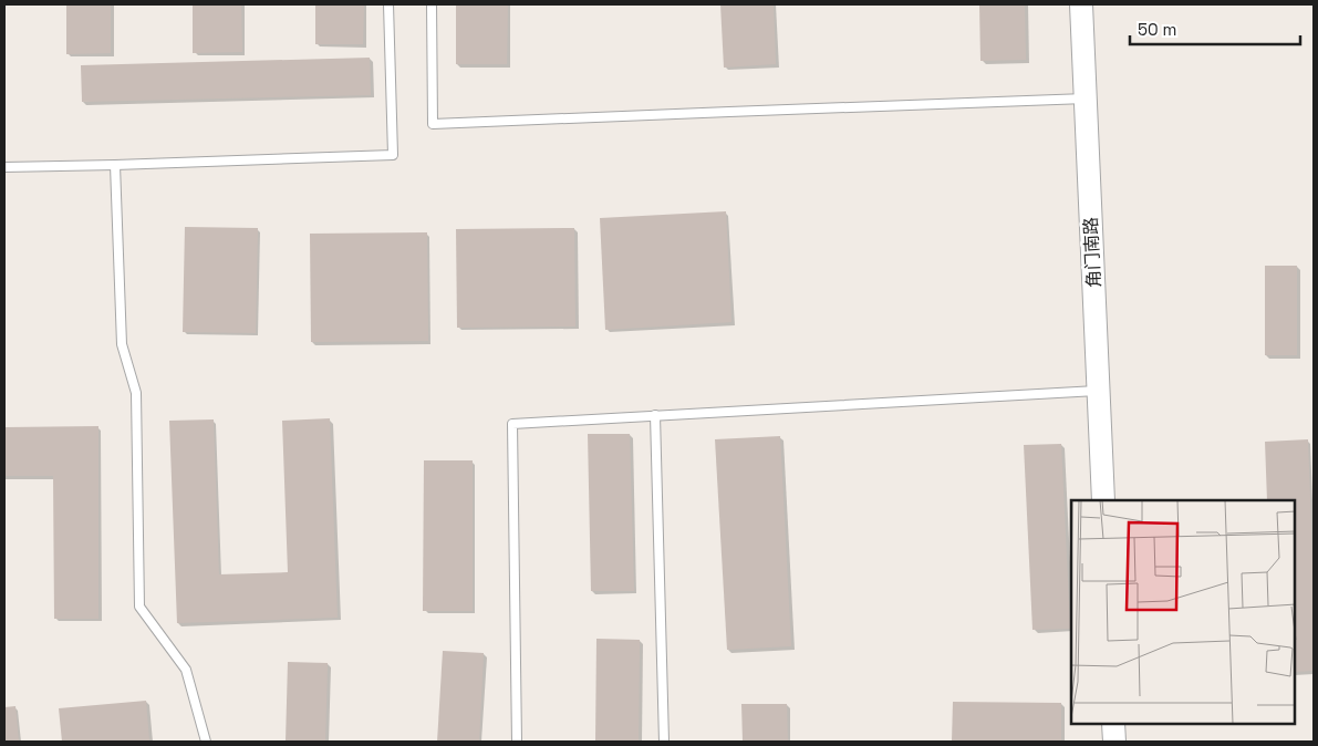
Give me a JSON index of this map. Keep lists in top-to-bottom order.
{
  "streets": {
    "street": ["角门南路"]
  },
  "scale_bar": "50 m"
}
